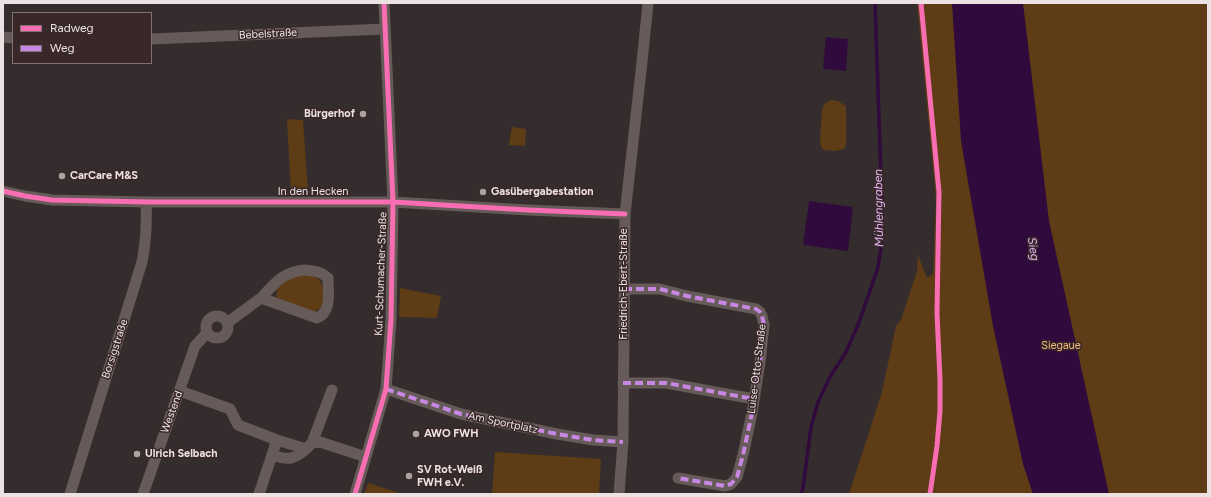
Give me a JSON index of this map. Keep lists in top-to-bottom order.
{
  "streets": {
    "street": [
      "Bebelstraße",
      "In den Hecken",
      "Kurt-Schumacher-Straße",
      "Friedrich-Ebert-Straße",
      "Borsigstraße",
      "Luise-Otto-Straße",
      "Westend",
      "Am Sportplatz"
    ]
  },
  "crossings": [
    ["Bebelstraße", "Kurt-Schumacher-Straße"],
    ["In den Hecken", "Kurt-Schumacher-Straße"],
    ["In den Hecken", "Friedrich-Ebert-Straße"],
    ["In den Hecken", "Borsigstraße"],
    ["Kurt-Schumacher-Straße", "Am Sportplatz"],
    ["Friedrich-Ebert-Straße", "Luise-Otto-Straße"],
    ["Friedrich-Ebert-Straße", "Am Sportplatz"]
  ],
  "water": ["Mühlengraben", "Sieg"],
  "parks": ["Siegaue"],
  "places": [
    "Bürgerhof",
    "CarCare M&S",
    "Gasübergabestation",
    "AWO FWH",
    "Ulrich Selbach",
    "SV Rot-Weiß FWH e.V."
  ],
  "legend": ["Radweg", "Weg"]
}
